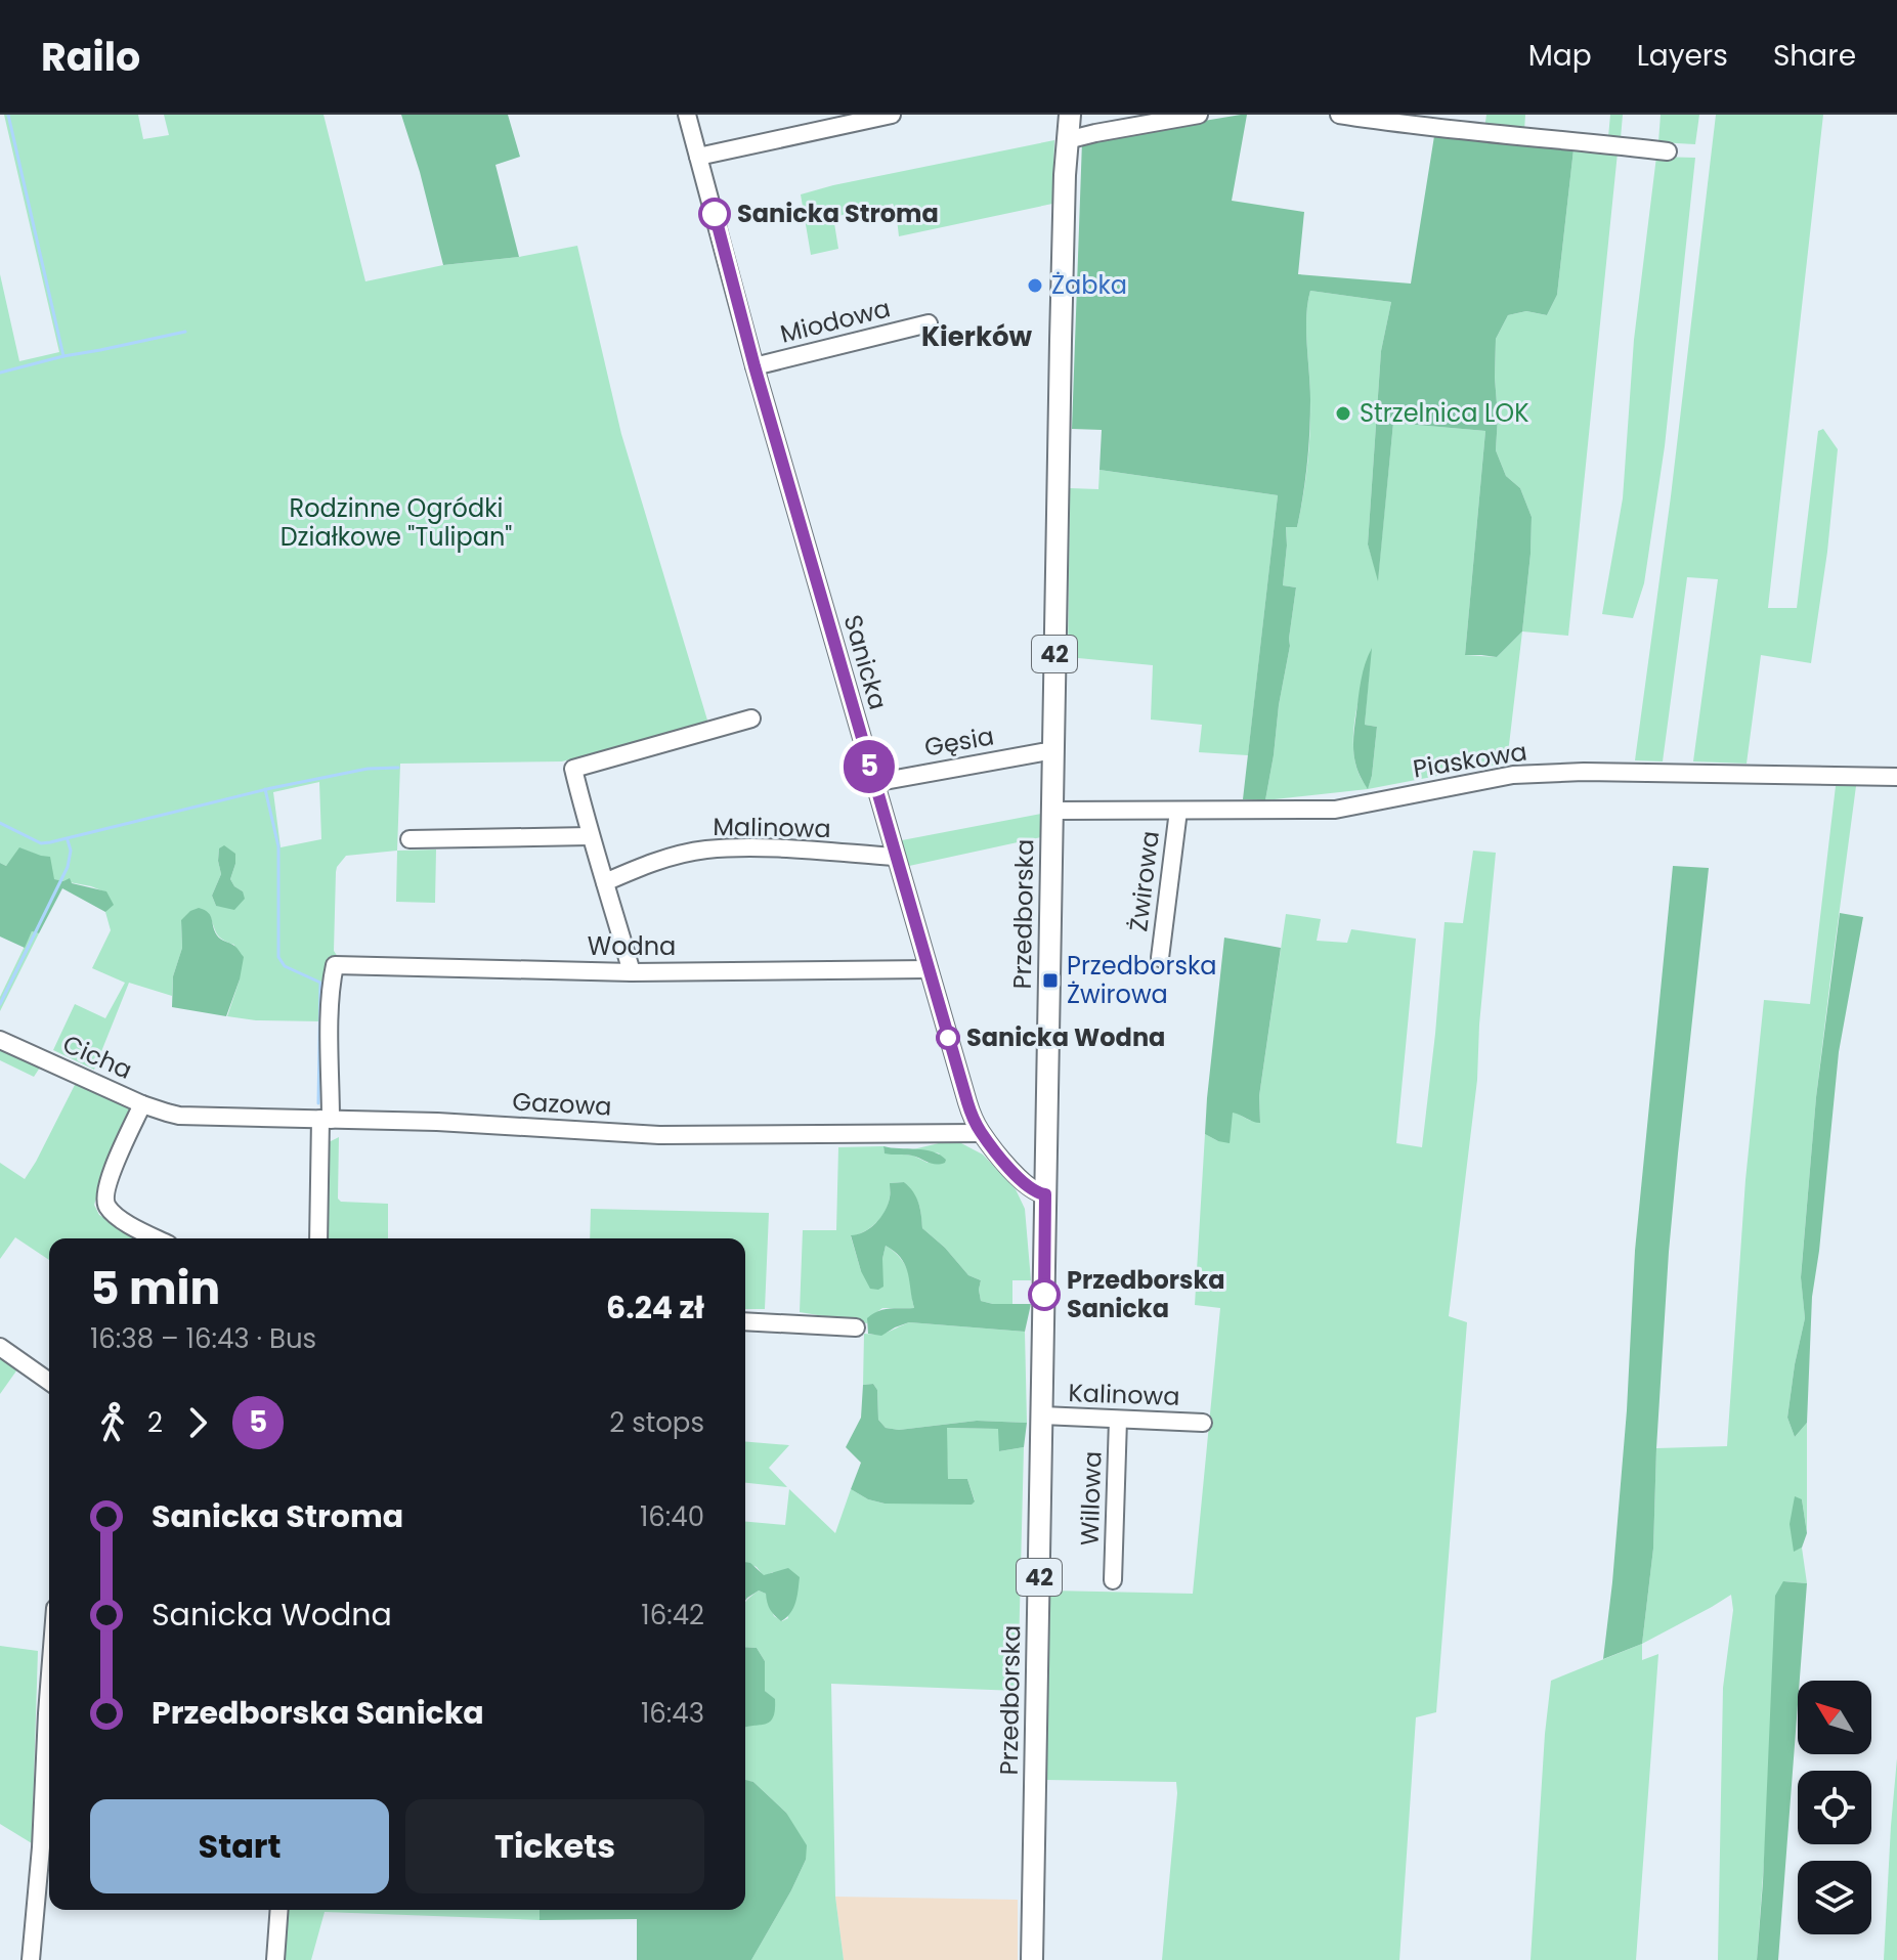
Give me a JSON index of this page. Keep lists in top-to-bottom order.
{
  "streets": {
    "main road": ["42", "Przedborska"],
    "street": [
      "Miodowa",
      "Sanicka",
      "Gęsia",
      "Piaskowa",
      "Malinowa",
      "Żwirowa",
      "Wodna",
      "Cicha",
      "Gazowa",
      "Kalinowa",
      "Willowa"
    ]
  },
  "crossings": [
    ["Miodowa", "Sanicka"],
    ["Sanicka", "Gęsia"],
    ["Sanicka", "Malinowa"],
    ["Sanicka", "Przedborska"],
    ["Sanicka", "Wodna"],
    ["Sanicka", "Gazowa"],
    ["Gęsia", "Przedborska"],
    ["Piaskowa", "Żwirowa"],
    ["Piaskowa", "Przedborska"],
    ["Przedborska", "Kalinowa"],
    ["Wodna", "Gazowa"],
    ["Cicha", "Gazowa"],
    ["Kalinowa", "Willowa"]
  ],
  "districts": ["Kierków"],
  "parks": ["Rodzinne Ogródki Działkowe \"Tulipan\""],
  "places": {
    "other": [
      "Sanicka Stroma",
      "Żabka",
      "Strzelnica LOK",
      "Sanicka Wodna",
      "Przedborska Sanicka"
    ],
    "transit": ["Przedborska Żwirowa"]
  },
  "lines": ["bus line 5"],
  "north": "top left",
  "page": {
    "header": "Railo",
    "nav": ["Map", "Layers", "Share"],
    "on_map": "5",
    "heading": ["5 min", "16:38 – 16:43 · Bus", "6.24 zł"],
    "legs": ["2", "5", "2 stops"],
    "list": [
      {
        "name": "Sanicka Stroma",
        "value": "16:40"
      },
      {
        "name": "Sanicka Wodna",
        "value": "16:42"
      },
      {
        "name": "Przedborska Sanicka",
        "value": "16:43"
      }
    ],
    "buttons": ["Start", "Tickets"]
  }
}
